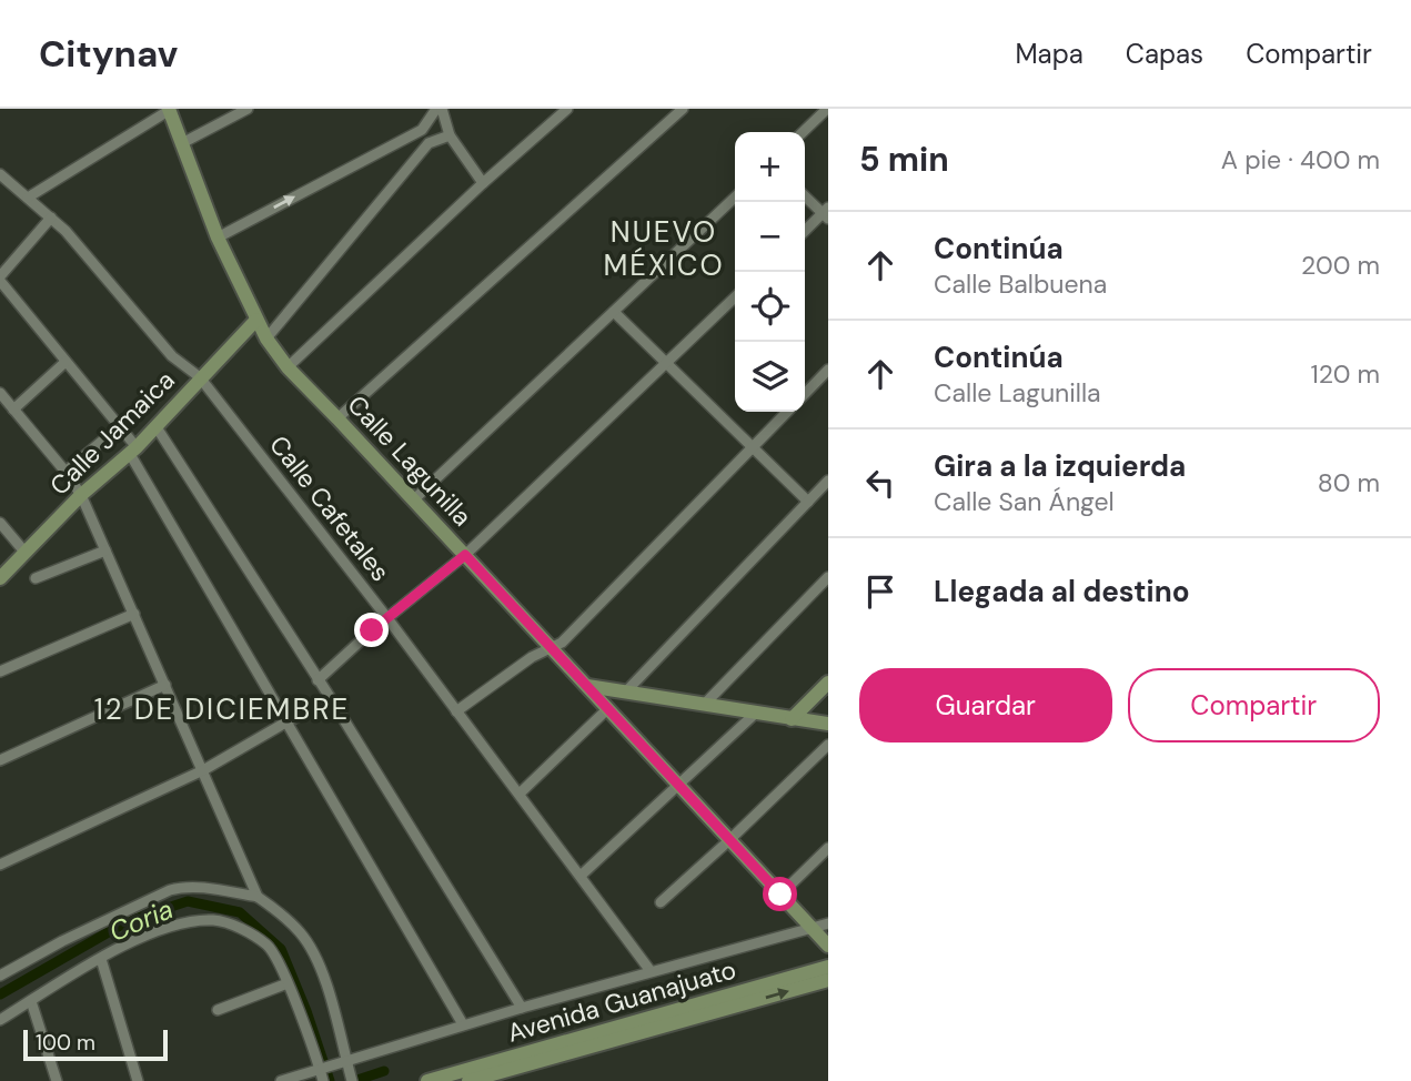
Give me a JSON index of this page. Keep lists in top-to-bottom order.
{
  "streets": {
    "street": [
      "Calle Jamaica",
      "Calle Lagunilla",
      "Calle Cafetales",
      "Avenida Guanajuato"
    ]
  },
  "crossings": [
    ["Calle Jamaica", "Calle Lagunilla"],
    ["Calle Jamaica", "Calle Cafetales"]
  ],
  "districts": ["NUEVO MÉXICO", "12 DE DICIEMBRE"],
  "water": ["Coria"],
  "scale_bar": "100 m",
  "page": {
    "header": "Citynav",
    "nav": ["Mapa", "Capas", "Compartir"],
    "heading": ["5 min", "A pie · 400 m"],
    "map_buttons": ["+", "−"],
    "list": [
      ["Continúa", "Calle Balbuena", "200 m"],
      ["Continúa", "Calle Lagunilla", "120 m"],
      ["Gira a la izquierda", "Calle San Ángel", "80 m"],
      "Llegada al destino"
    ],
    "buttons": ["Guardar", "Compartir"],
    "scale": "100 m"
  }
}
